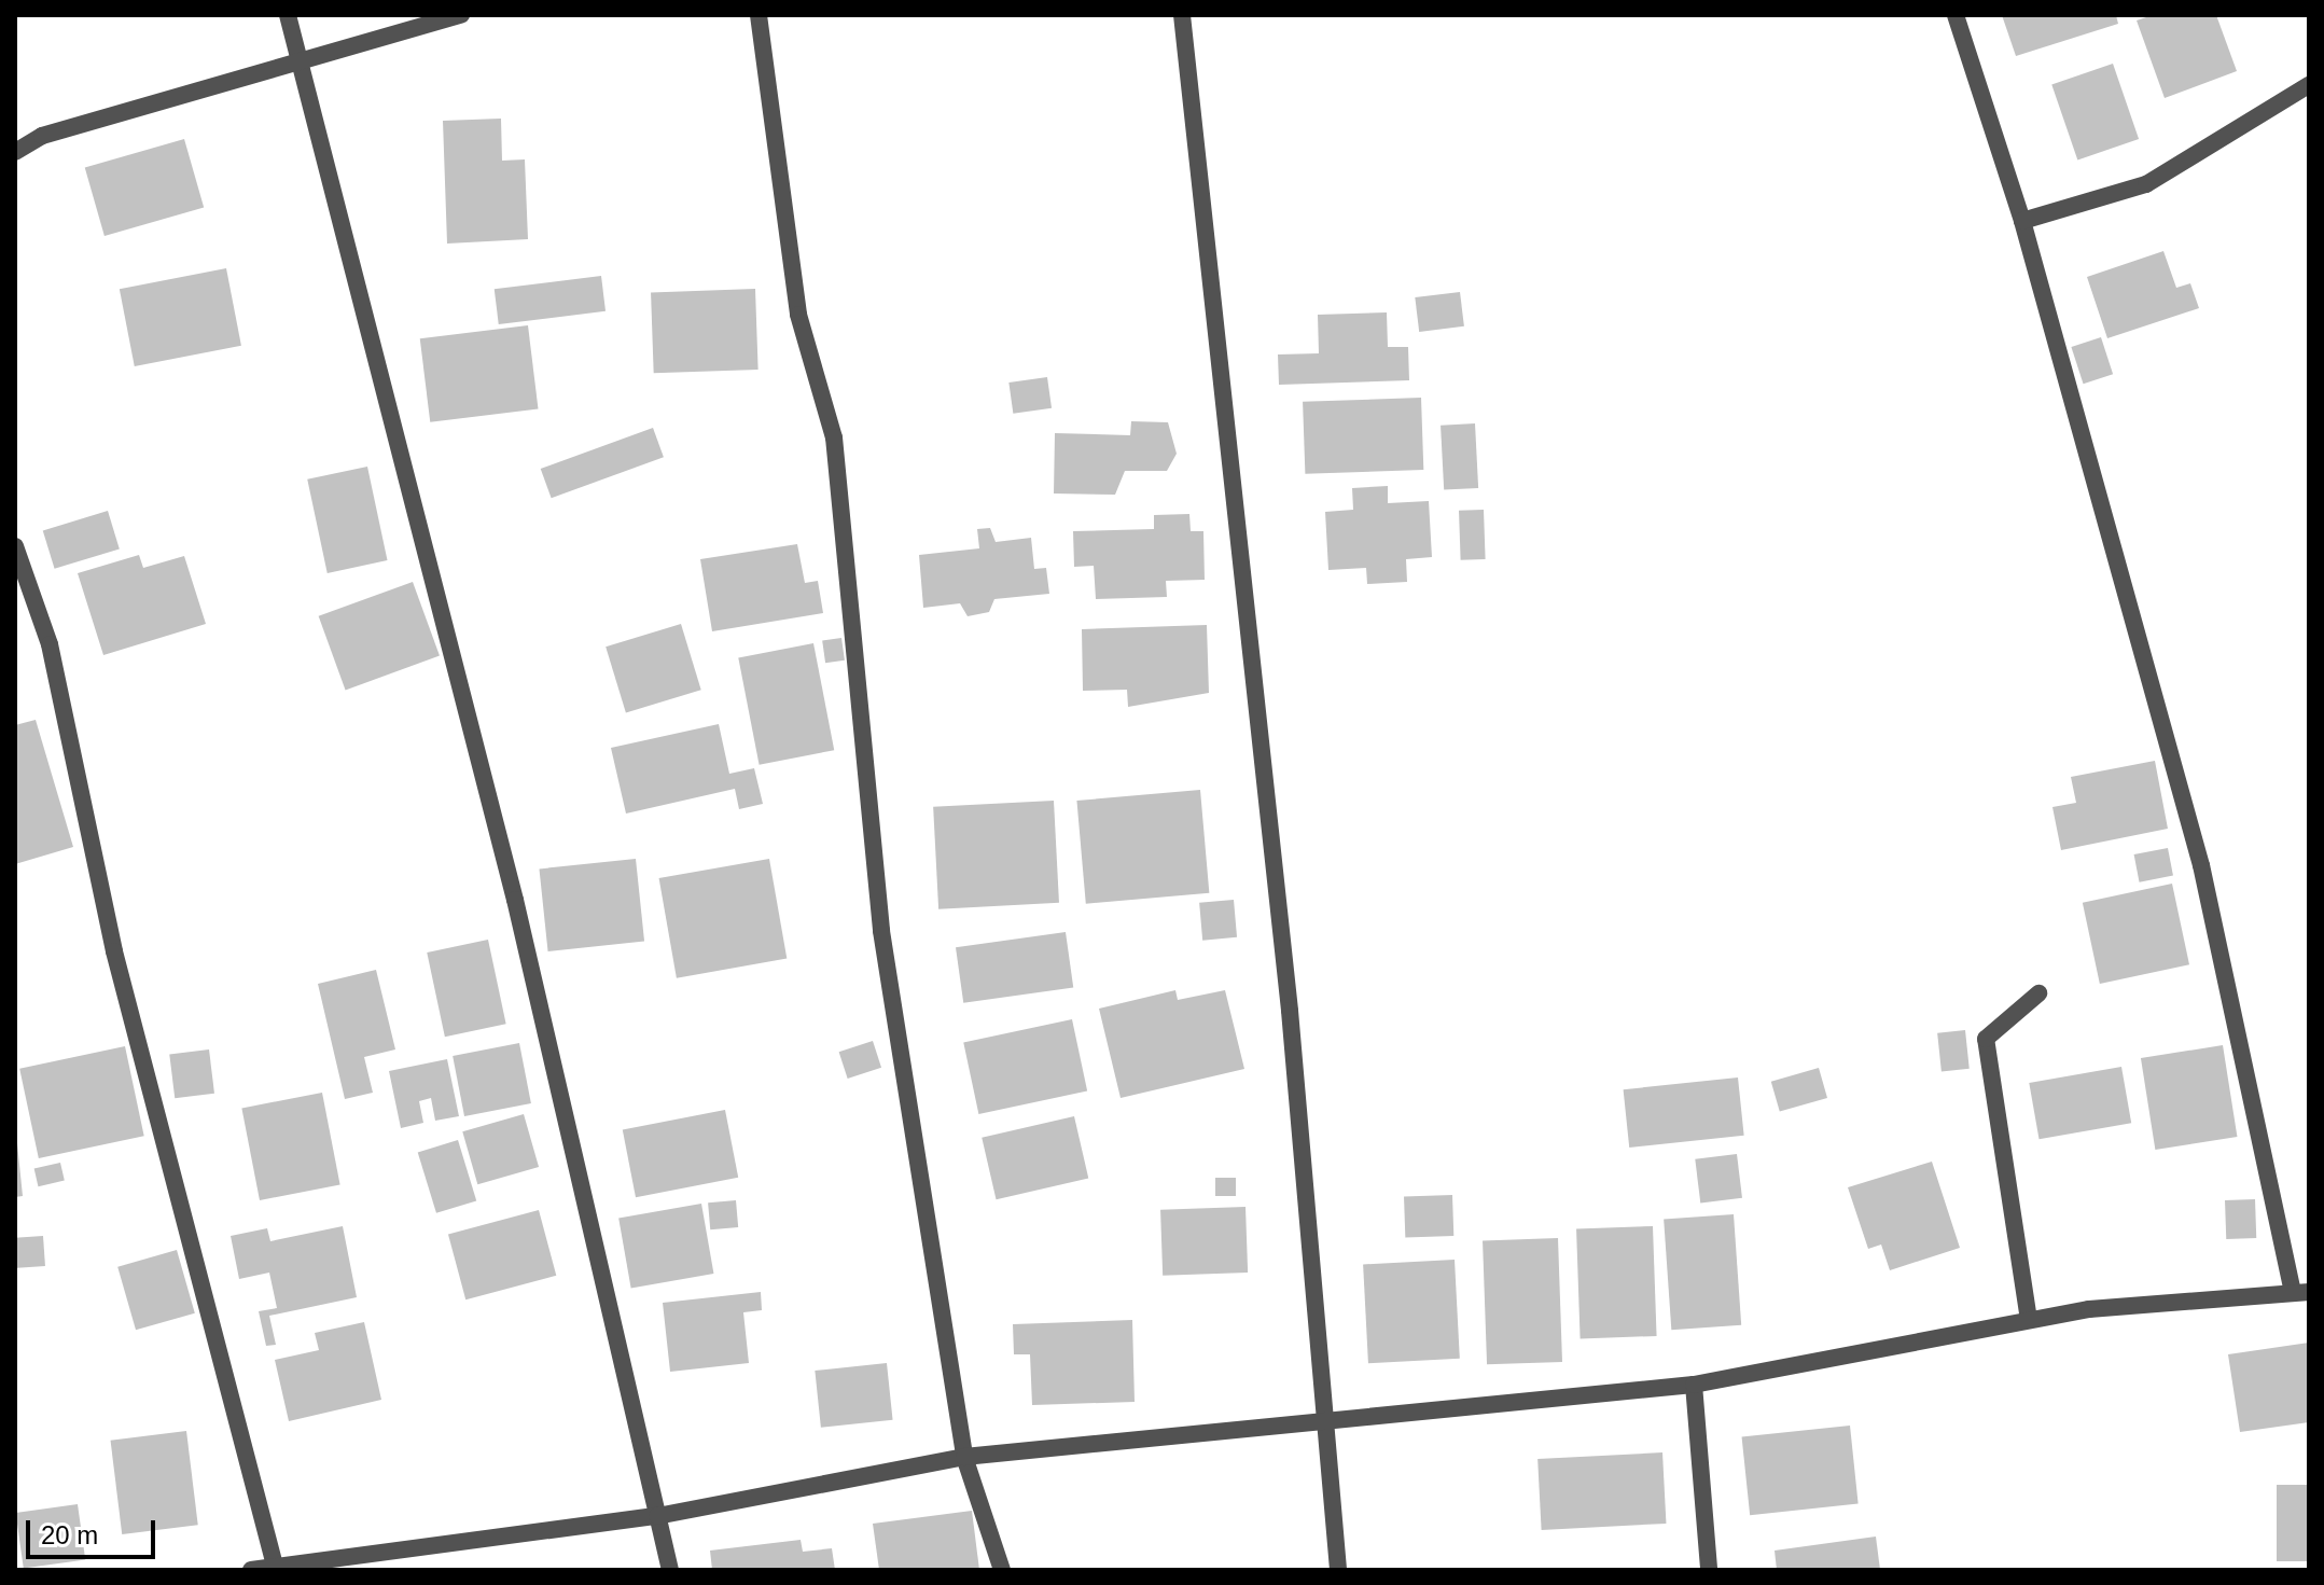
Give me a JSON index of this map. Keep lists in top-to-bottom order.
{
  "scale_bar": "20 m"
}
